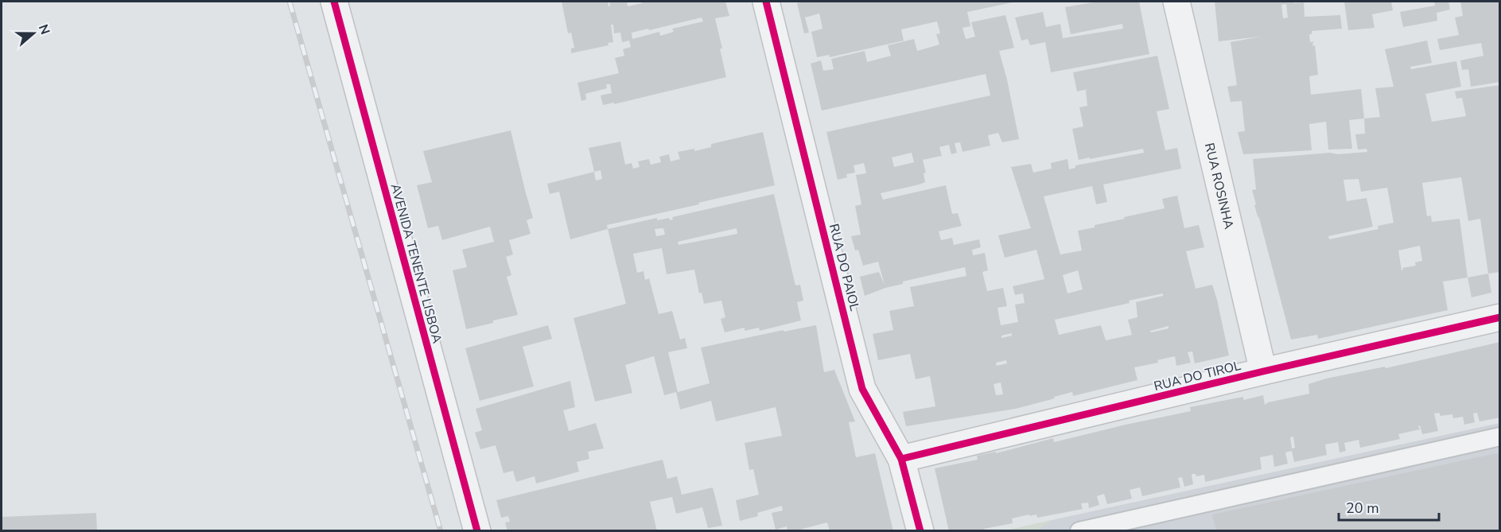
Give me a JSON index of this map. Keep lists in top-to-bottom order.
{
  "streets": {
    "street": [
      "RUA ROSINHA",
      "AVENIDA TENENTE LISBOA",
      "RUA DO PAIOL",
      "RUA DO TIROL"
    ]
  },
  "crossings": [
    ["RUA ROSINHA", "RUA DO TIROL"],
    ["RUA DO PAIOL", "RUA DO TIROL"]
  ],
  "scale_bar": "20 m",
  "north": "right"
}
